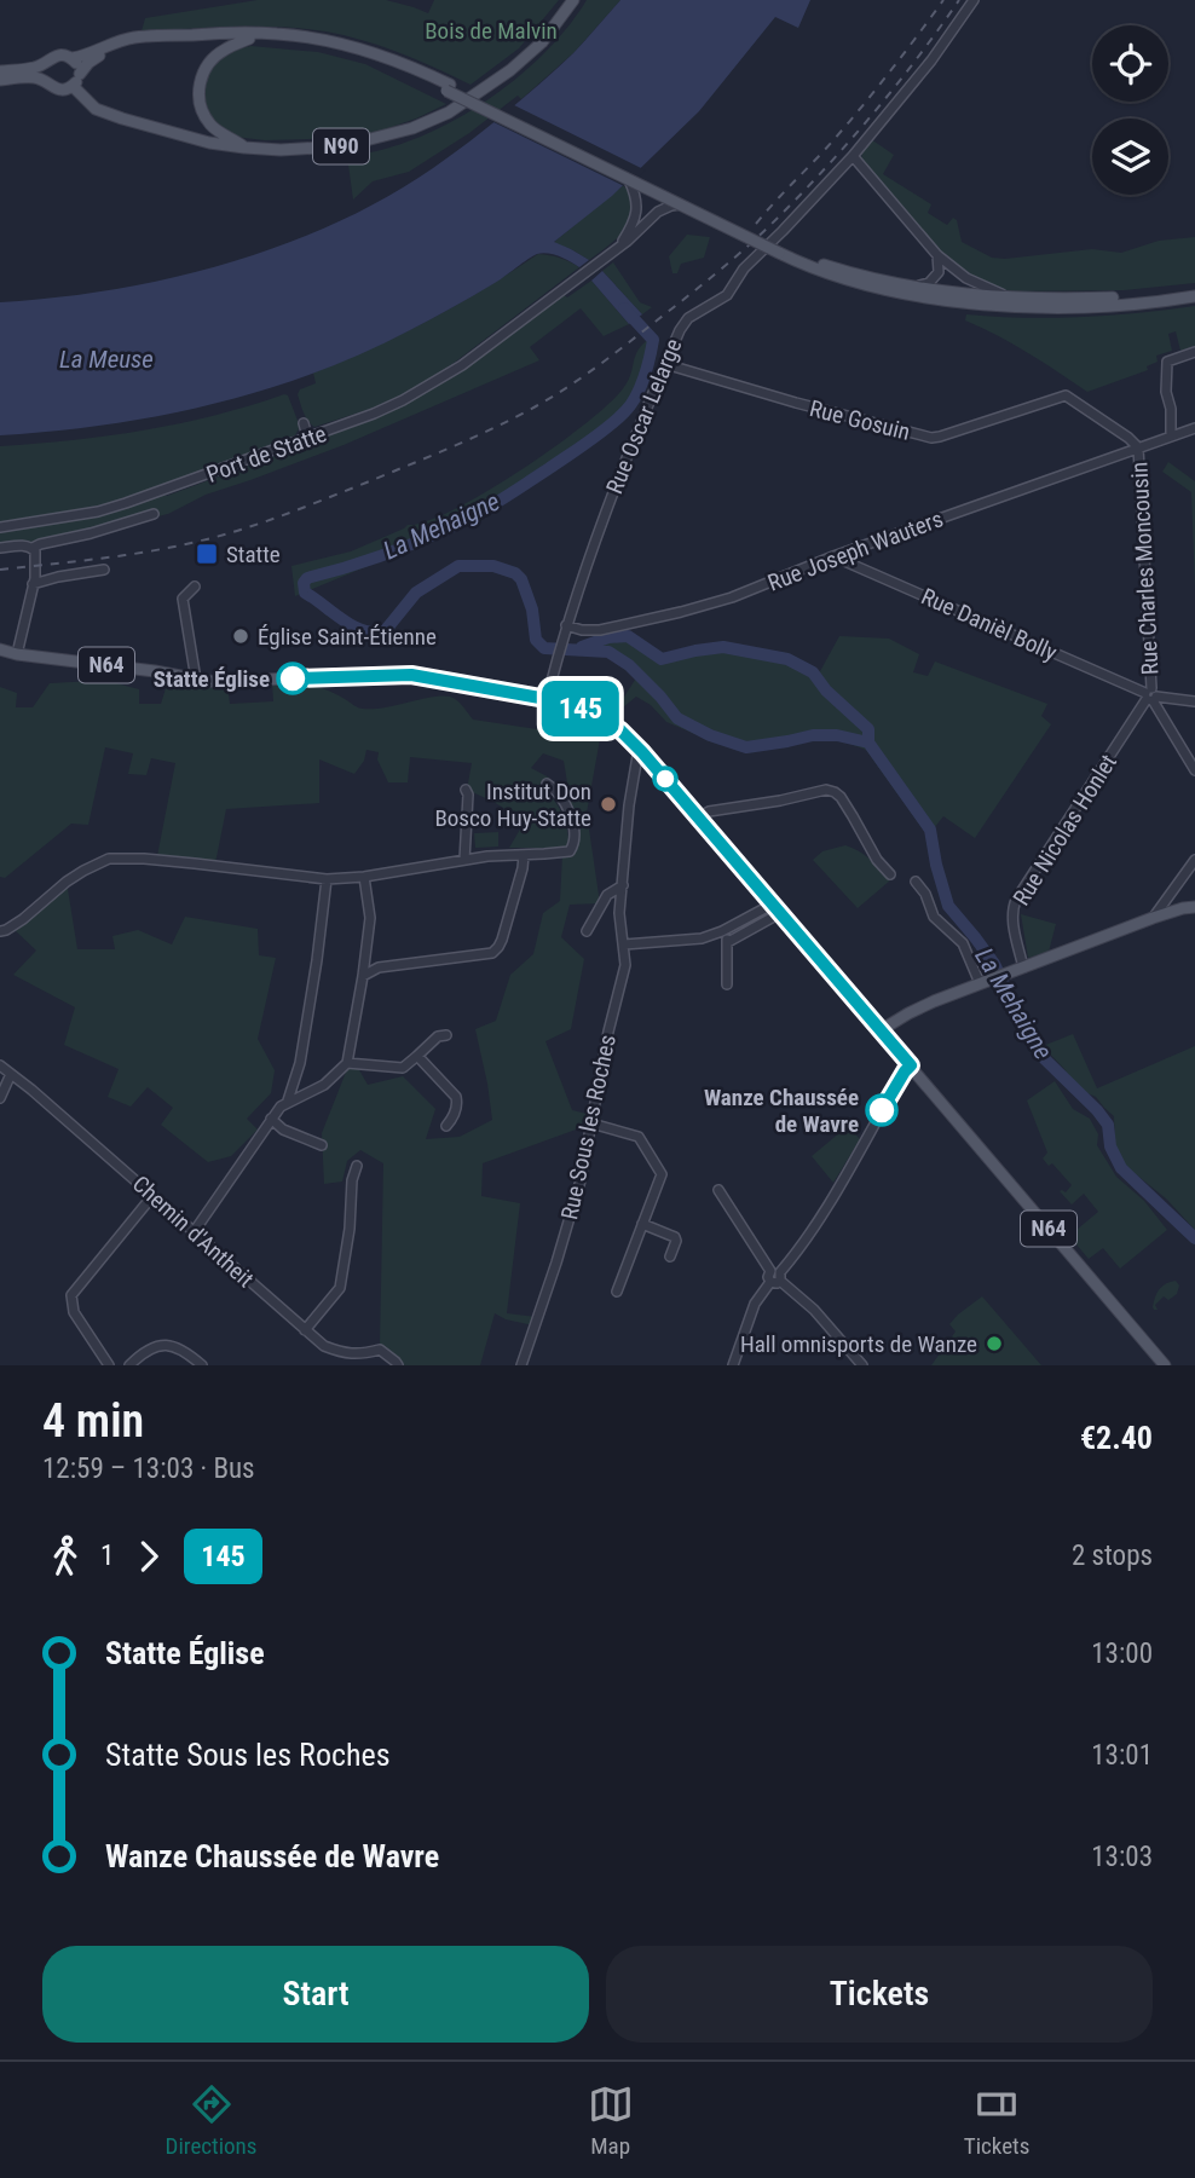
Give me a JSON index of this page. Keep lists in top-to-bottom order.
{
  "streets": {
    "main road": ["N90", "N64"],
    "street": [
      "Rue Oscar Lelarge",
      "Rue Gosuin",
      "Port de Statte",
      "Rue Joseph Wauters",
      "Rue Charles Moncousin",
      "Rue Danièl Bolly",
      "Rue Nicolas Honlet",
      "Rue Sous les Roches",
      "Chemin d'Antheit"
    ]
  },
  "crossings": [
    ["Rue Oscar Lelarge", "Rue Gosuin"],
    ["Rue Oscar Lelarge", "Rue Joseph Wauters"],
    ["Rue Oscar Lelarge", "N64"],
    ["Rue Gosuin", "Rue Joseph Wauters"],
    ["Rue Gosuin", "Rue Charles Moncousin"],
    ["Rue Joseph Wauters", "Rue Charles Moncousin"],
    ["Rue Joseph Wauters", "Rue Danièl Bolly"],
    ["Rue Charles Moncousin", "Rue Danièl Bolly"],
    ["Rue Charles Moncousin", "Rue Nicolas Honlet"],
    ["Rue Danièl Bolly", "Rue Nicolas Honlet"],
    ["N64", "Rue Sous les Roches"]
  ],
  "water": ["La Meuse", "La Mehaigne"],
  "parks": ["Bois de Malvin"],
  "places": {
    "transit": ["Statte"],
    "other": [
      "Église Saint-Étienne",
      "Statte Église",
      "Institut Don Bosco Huy-Statte",
      "Wanze Chaussée de Wavre",
      "Hall omnisports de Wanze"
    ]
  },
  "lines": ["bus line 145"],
  "page": {
    "on_map": "145",
    "heading": ["4 min", "12:59 – 13:03 · Bus", "€2.40"],
    "legs": ["1", "145", "2 stops"],
    "list": [
      {
        "name": "Statte Église",
        "value": "13:00"
      },
      {
        "name": "Statte Sous les Roches",
        "value": "13:01"
      },
      {
        "name": "Wanze Chaussée de Wavre",
        "value": "13:03"
      }
    ],
    "buttons": ["Start", "Tickets"],
    "tabs": ["Directions", "Map", "Tickets"]
  }
}
